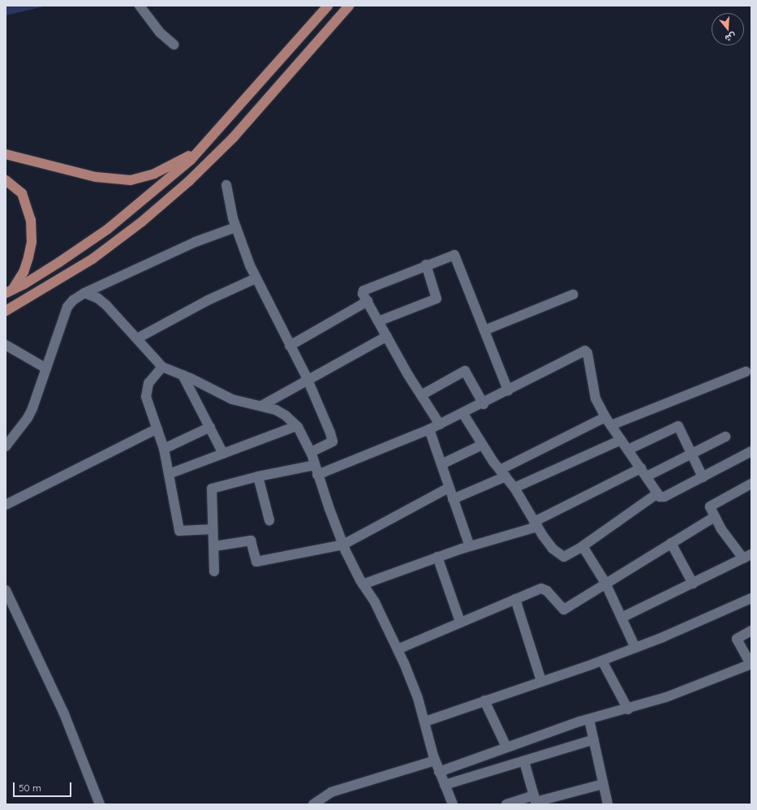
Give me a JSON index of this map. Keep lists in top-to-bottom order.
{
  "scale_bar": "50 m",
  "north": "bottom"
}
